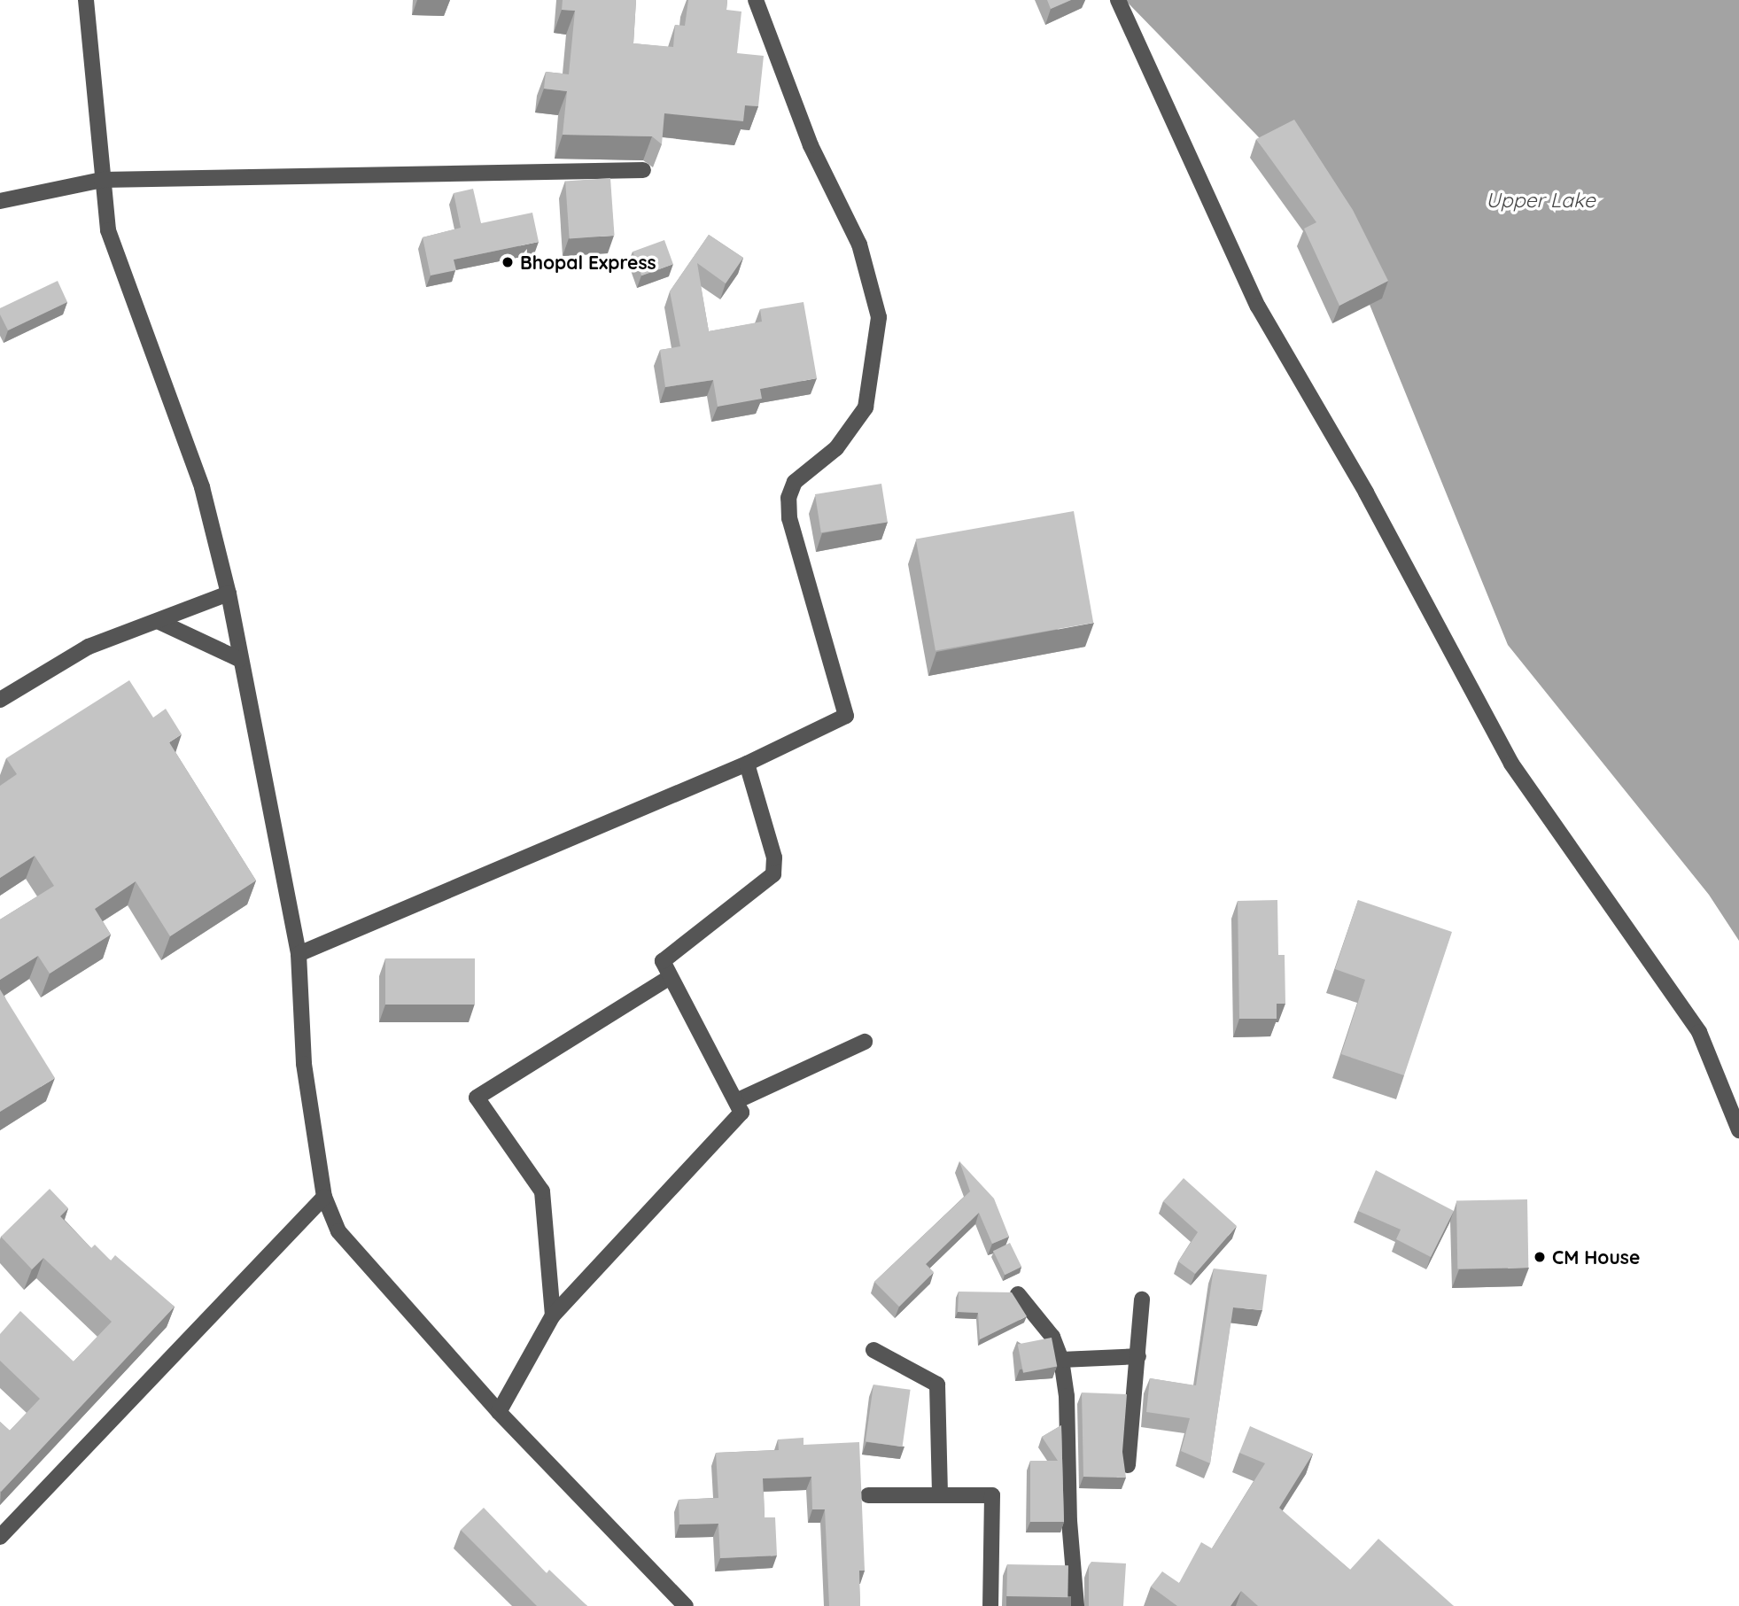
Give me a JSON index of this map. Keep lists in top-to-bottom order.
{
  "water": ["Upper Lake"],
  "places": ["Bhopal Express", "CM House"]
}
